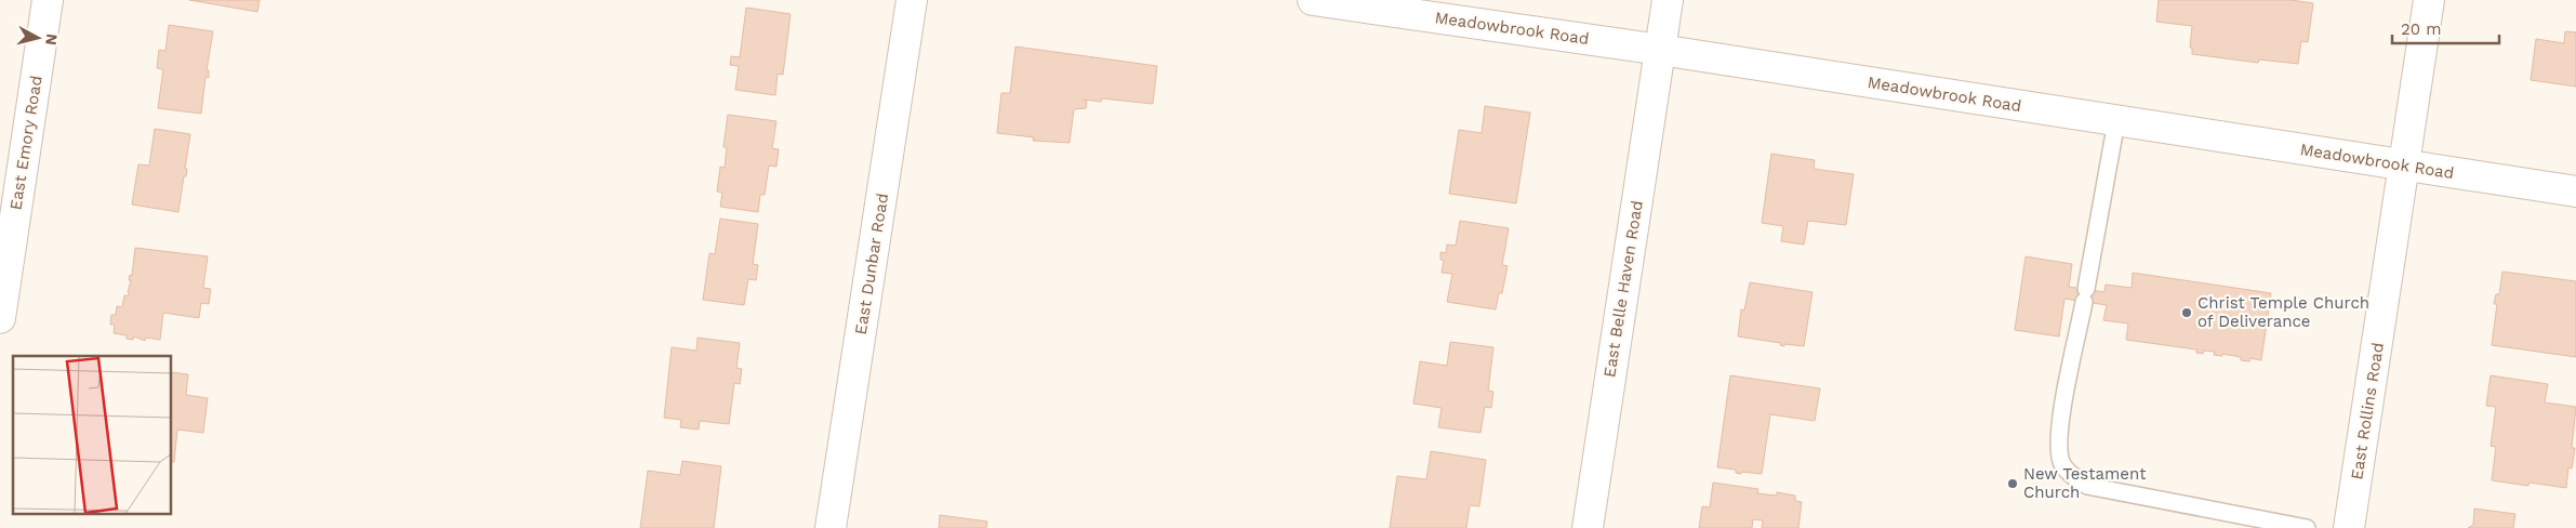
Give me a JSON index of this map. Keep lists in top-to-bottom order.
{
  "streets": {
    "street": [
      "Meadowbrook Road",
      "East Emory Road",
      "East Dunbar Road",
      "East Belle Haven Road",
      "East Rollins Road"
    ]
  },
  "crossings": [
    ["Meadowbrook Road", "East Belle Haven Road"],
    ["Meadowbrook Road", "East Rollins Road"]
  ],
  "places": ["Christ Temple Church of Deliverance", "New Testament Church"],
  "scale_bar": "20 m",
  "north": "right"
}
